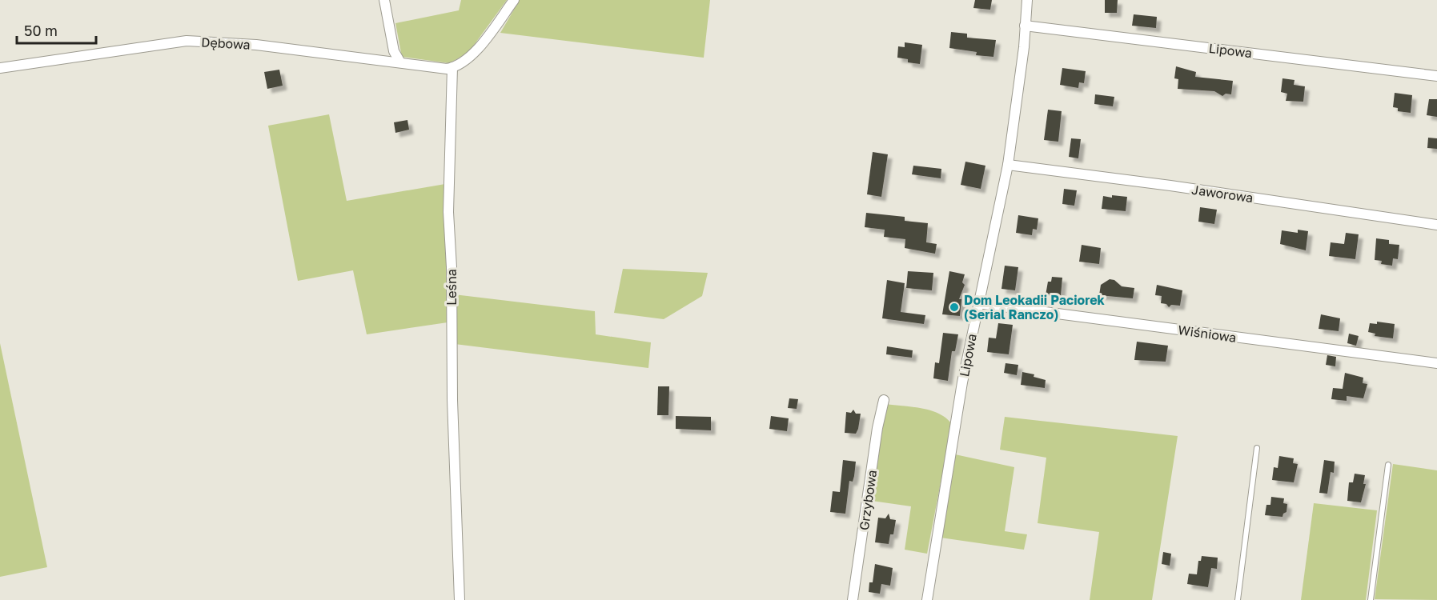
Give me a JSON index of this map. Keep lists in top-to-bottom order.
{
  "streets": {
    "street": [
      "Dębowa",
      "Lipowa",
      "Jaworowa",
      "Leśna",
      "Wiśniowa",
      "Grzybowa"
    ]
  },
  "crossings": [
    ["Dębowa", "Leśna"],
    ["Lipowa", "Jaworowa"],
    ["Lipowa", "Wiśniowa"]
  ],
  "places": ["Dom Leokadii Paciorek (Serial Ranczo)"],
  "scale_bar": "50 m"
}
